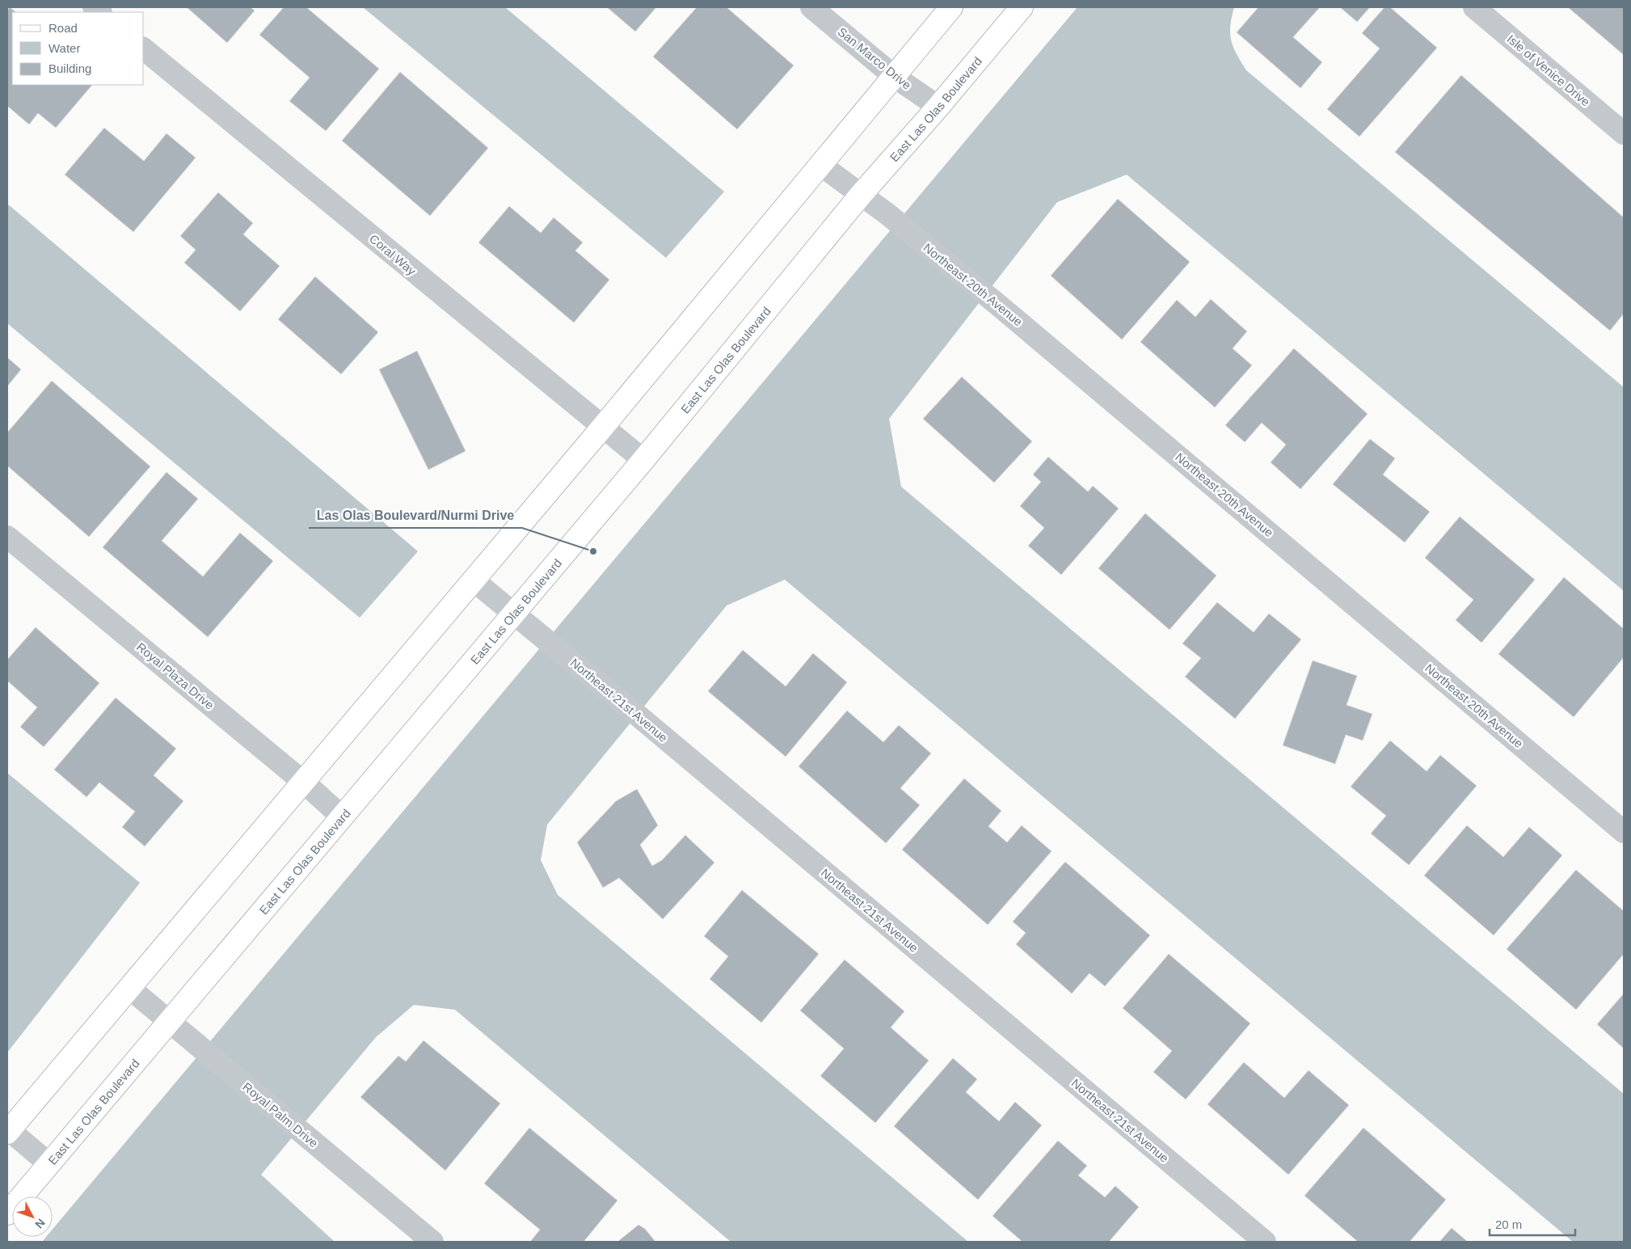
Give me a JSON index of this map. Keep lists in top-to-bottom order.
{
  "streets": {
    "main road": ["East Las Olas Boulevard"],
    "street": [
      "San Marco Drive",
      "Isle of Venice Drive",
      "Coral Way",
      "Northeast 20th Avenue",
      "Royal Plaza Drive",
      "Northeast 21st Avenue",
      "Royal Palm Drive"
    ]
  },
  "crossings": [
    ["San Marco Drive", "East Las Olas Boulevard"],
    ["East Las Olas Boulevard", "Coral Way"],
    ["East Las Olas Boulevard", "Northeast 20th Avenue"],
    ["East Las Olas Boulevard", "Royal Plaza Drive"],
    ["East Las Olas Boulevard", "Northeast 21st Avenue"],
    ["East Las Olas Boulevard", "Royal Palm Drive"]
  ],
  "places": ["Las Olas Boulevard/Nurmi Drive"],
  "legend": ["Road", "Water", "Building"],
  "scale_bar": "20 m",
  "north": "bottom right"
}
